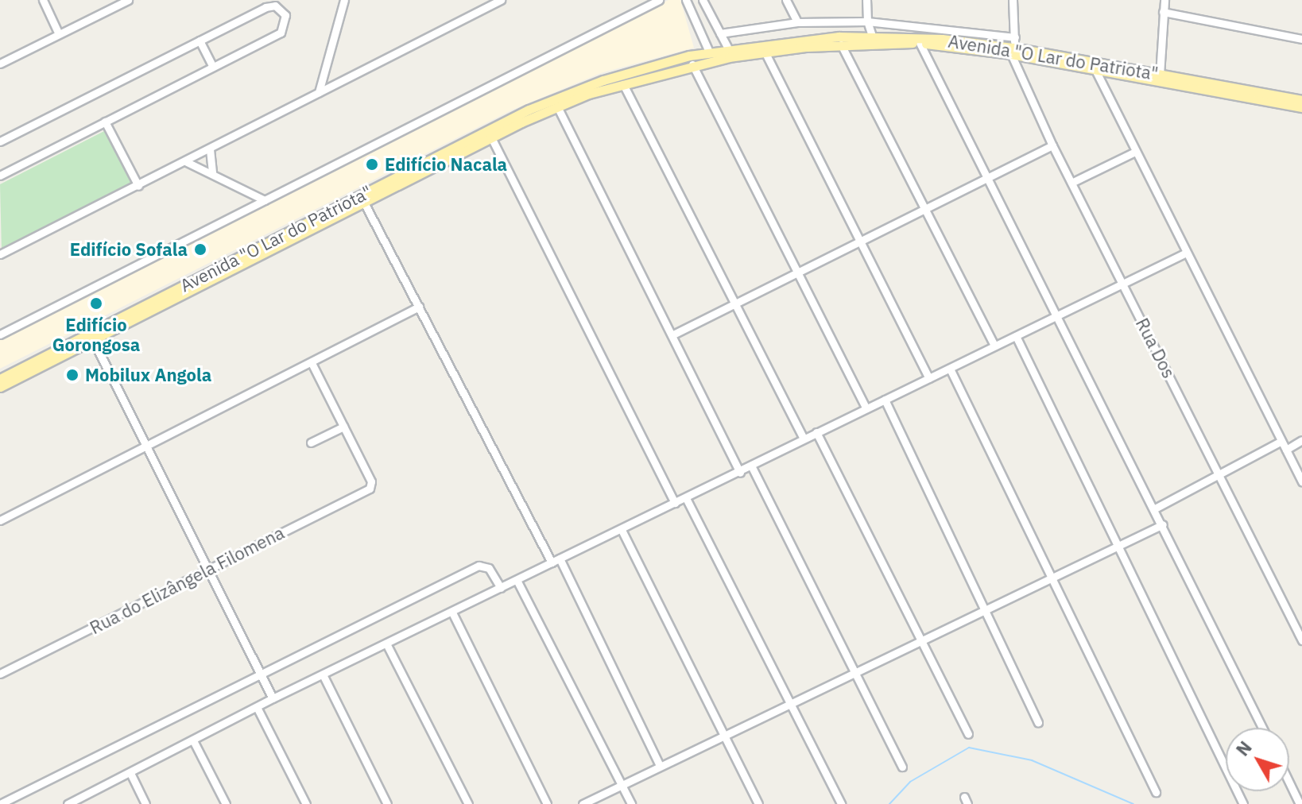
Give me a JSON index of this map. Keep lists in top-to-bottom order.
{
  "streets": {
    "main road": ["Avenida \"O Lar do Patriota\""],
    "street": ["Rua Dos", "Rua do Elizângela Filomena"]
  },
  "crossings": [
    ["Avenida \"O Lar do Patriota\"", "Rua Dos"]
  ],
  "places": [
    "Edifício Nacala",
    "Edifício Sofala",
    "Edifício Gorongosa",
    "Mobilux Angola"
  ],
  "north": "top left"
}
